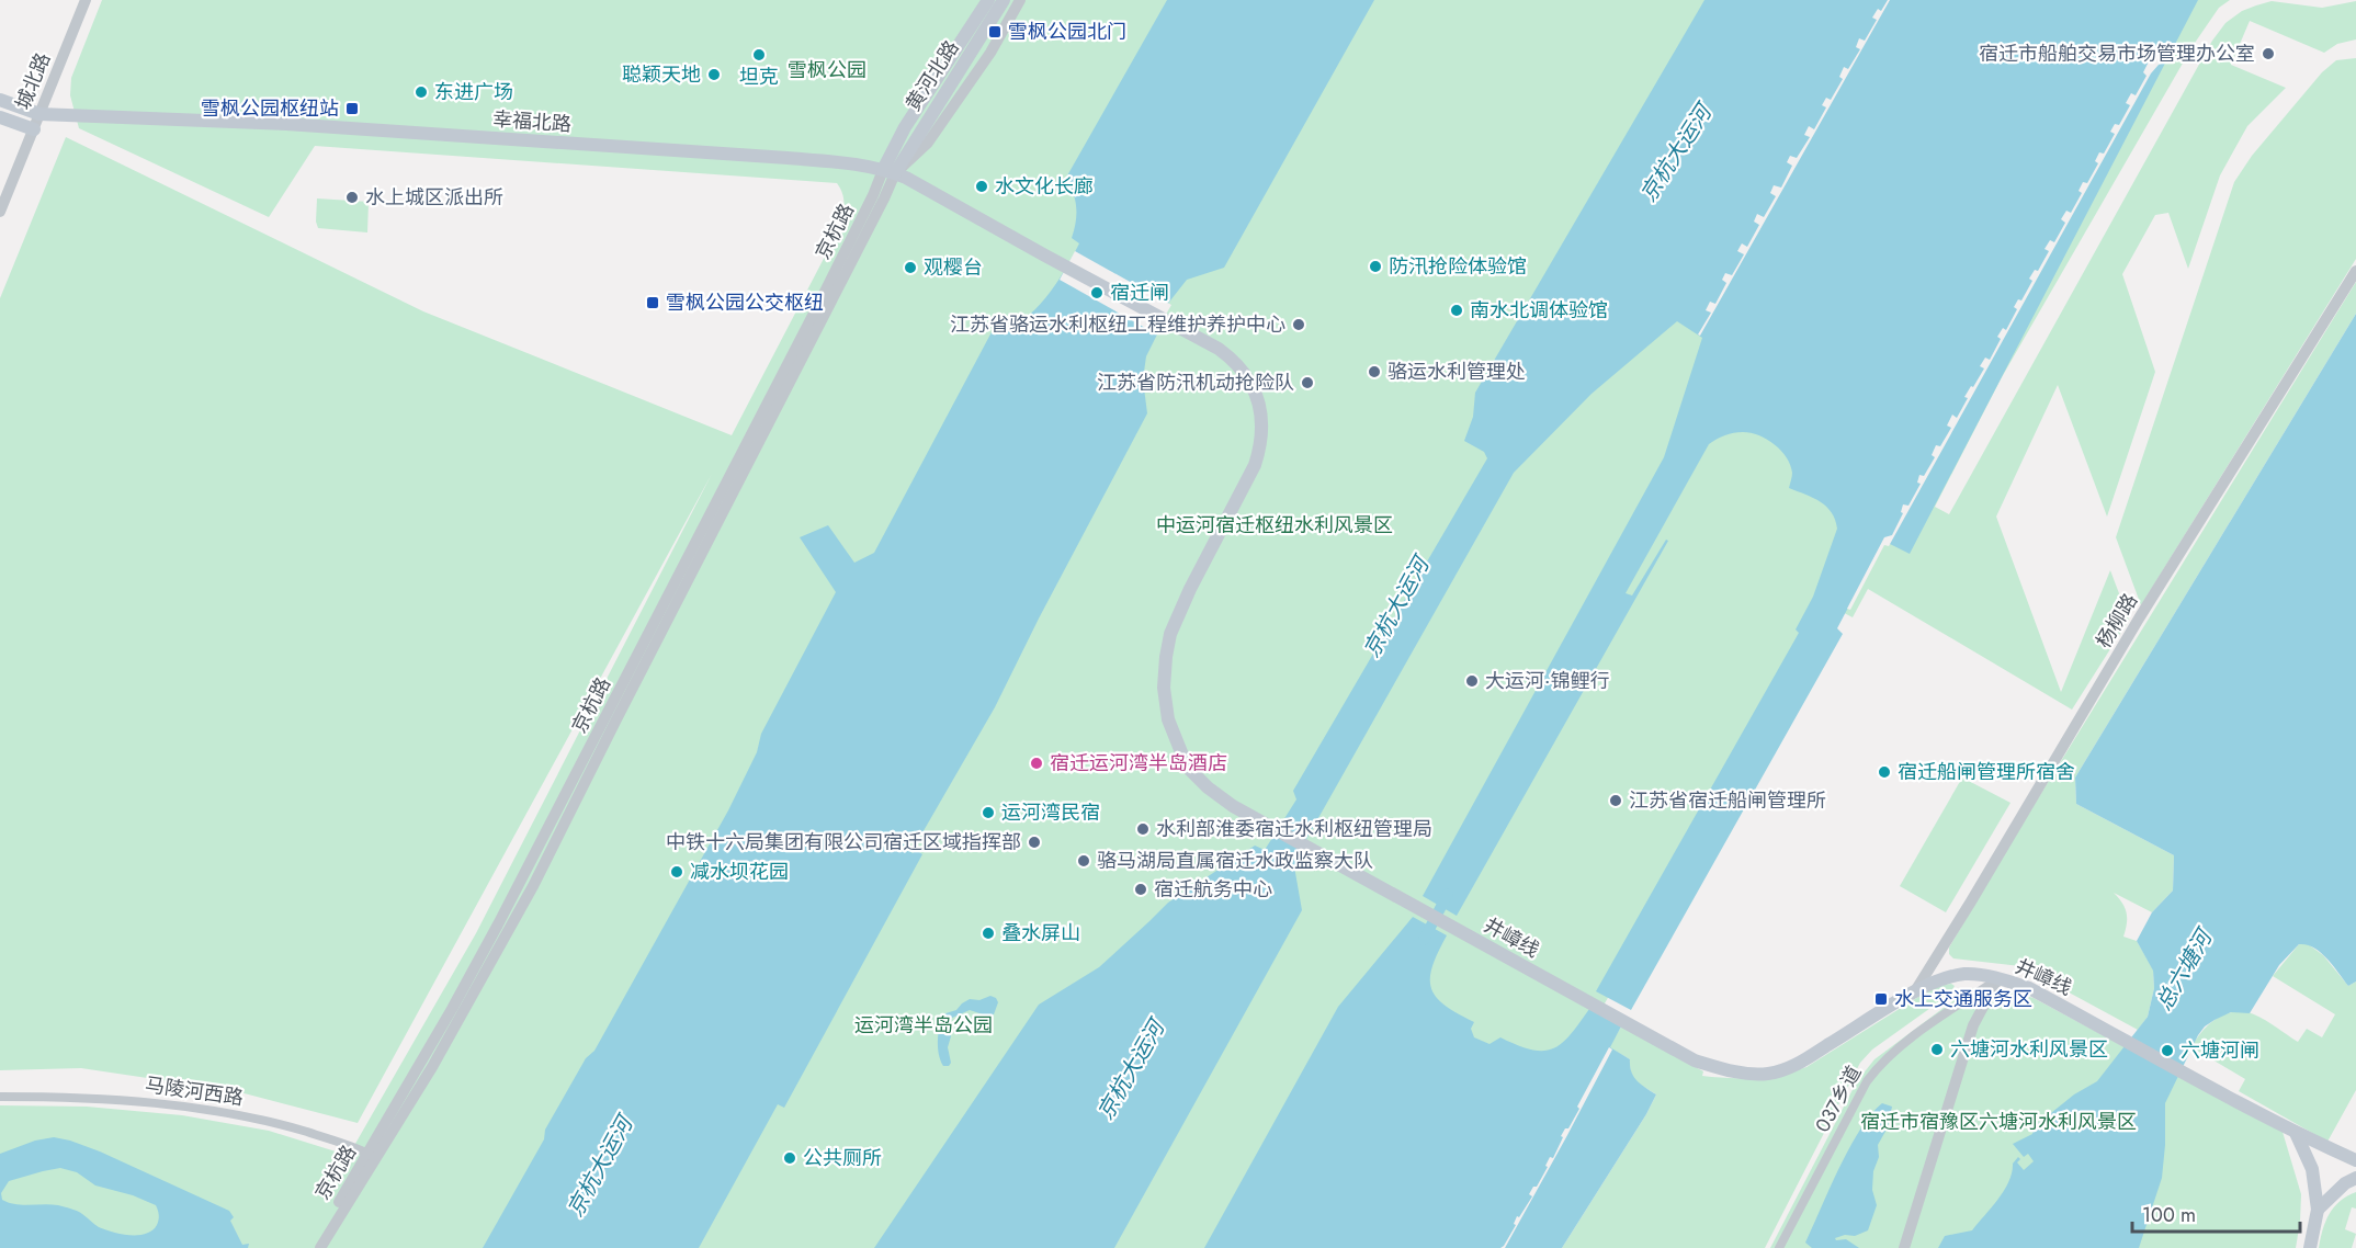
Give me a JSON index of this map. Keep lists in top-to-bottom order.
{
  "streets": {
    "main road": ["黄河北路", "幸福北路", "井嶂线"],
    "street": [
      "城北路",
      "京杭路",
      "杨柳路",
      "马陵河西路",
      "037乡道"
    ]
  },
  "crossings": [
    ["黄河北路", "幸福北路"],
    ["黄河北路", "京杭路"],
    ["城北路", "幸福北路"],
    ["幸福北路", "京杭路"],
    ["幸福北路", "井嶂线"],
    ["京杭路", "马陵河西路"],
    ["杨柳路", "井嶂线"],
    ["井嶂线", "037乡道"]
  ],
  "water": ["京杭大运河", "总六塘河"],
  "parks": [
    "雪枫公园",
    "中运河宿迁枢纽水利风景区",
    "运河湾半岛公园",
    "宿迁市宿豫区六塘河水利风景区"
  ],
  "places": {
    "transit": [
      "雪枫公园北门",
      "雪枫公园枢纽站",
      "雪枫公园公交枢纽",
      "水上交通服务区"
    ],
    "other": [
      "宿迁市船舶交易市场管理办公室",
      "坦克",
      "聪颖天地",
      "东进广场",
      "水文化长廊",
      "水上城区派出所",
      "防汛抢险体验馆",
      "观樱台",
      "宿迁闸",
      "南水北调体验馆",
      "江苏省骆运水利枢纽工程维护养护中心",
      "骆运水利管理处",
      "江苏省防汛机动抢险队",
      "大运河·锦鲤行",
      "宿迁运河湾半岛酒店",
      "宿迁船闸管理所宿舍",
      "江苏省宿迁船闸管理所",
      "运河湾民宿",
      "水利部淮委宿迁水利枢纽管理局",
      "中铁十六局集团有限公司宿迁区域指挥部",
      "骆马湖局直属宿迁水政监察大队",
      "减水坝花园",
      "宿迁航务中心",
      "叠水屏山",
      "六塘河水利风景区",
      "六塘河闸",
      "公共厕所"
    ]
  },
  "scale_bar": "100 m"
}
